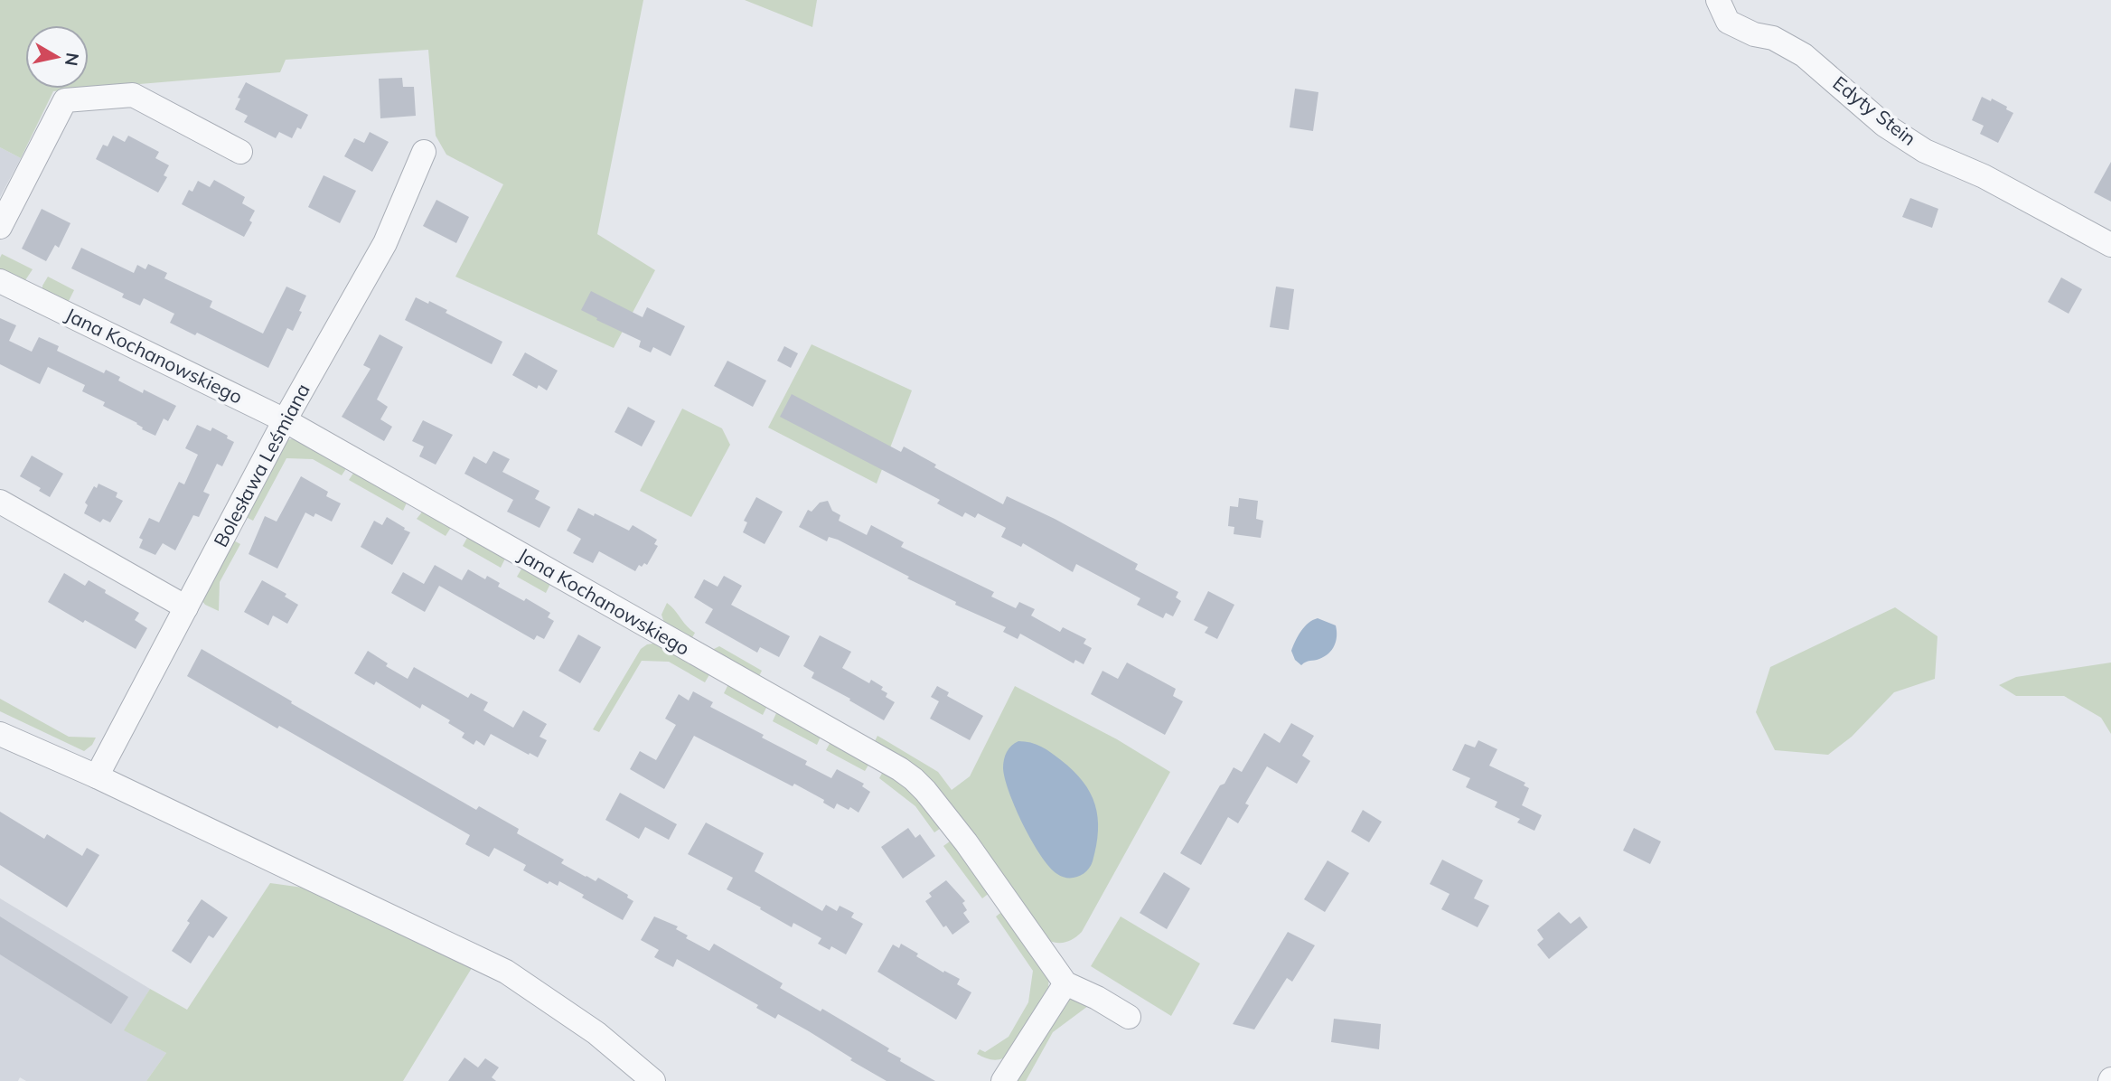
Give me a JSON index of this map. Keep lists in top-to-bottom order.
{
  "streets": {
    "street": ["Edyty Stein", "Jana Kochanowskiego", "Bolesława Leśmiana"]
  },
  "crossings": [
    ["Jana Kochanowskiego", "Bolesława Leśmiana"]
  ],
  "north": "right"
}
